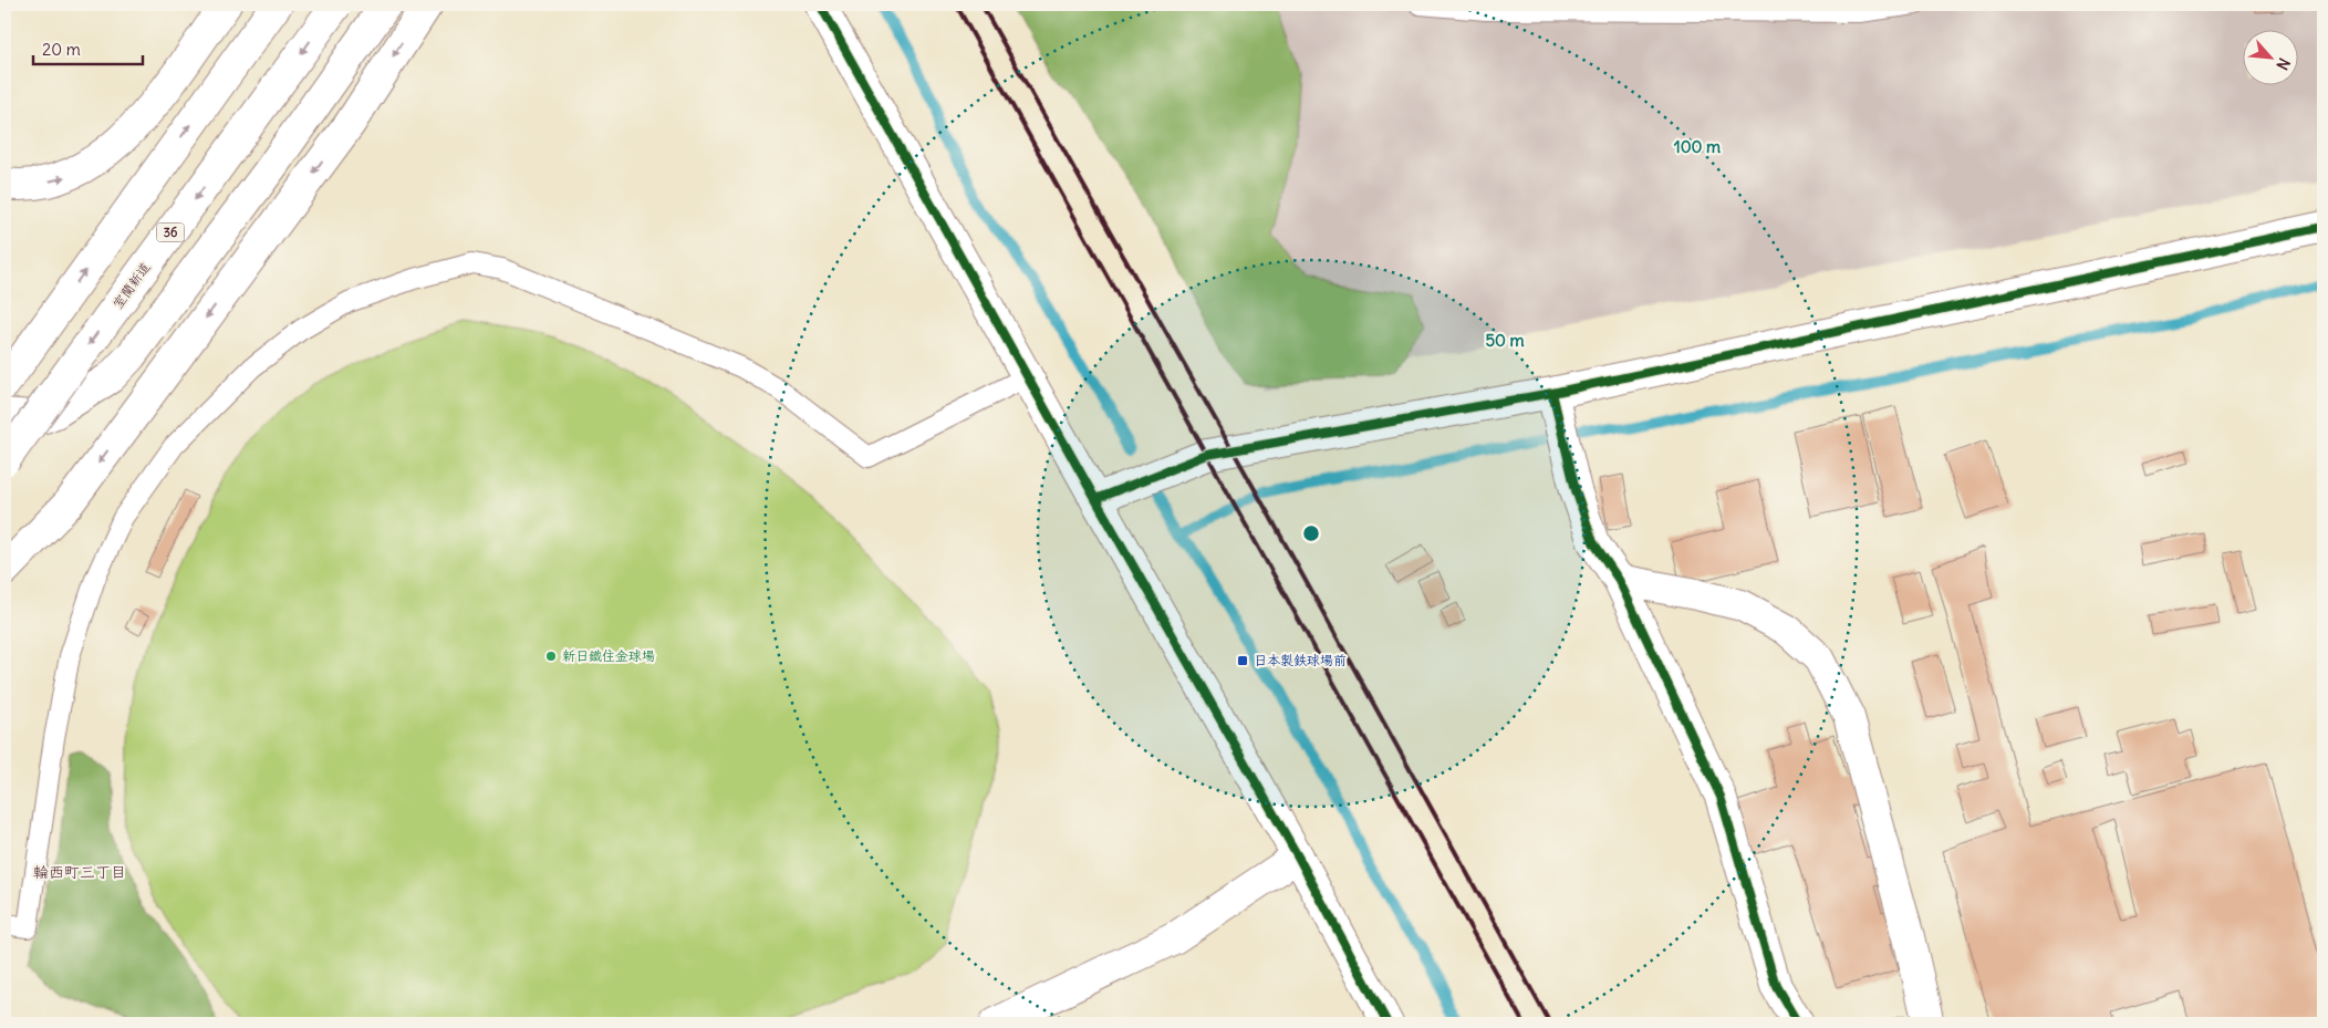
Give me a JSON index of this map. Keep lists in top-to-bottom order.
{
  "streets": {
    "main road": ["36", "室蘭新道"]
  },
  "districts": ["輪西町三丁目"],
  "places": {
    "other": ["新日鐵住金球場"],
    "transit": ["日本製鉄球場前"]
  },
  "scale_bar": "20 m",
  "north": "bottom right",
  "rings": ["100 m", "50 m"]
}
